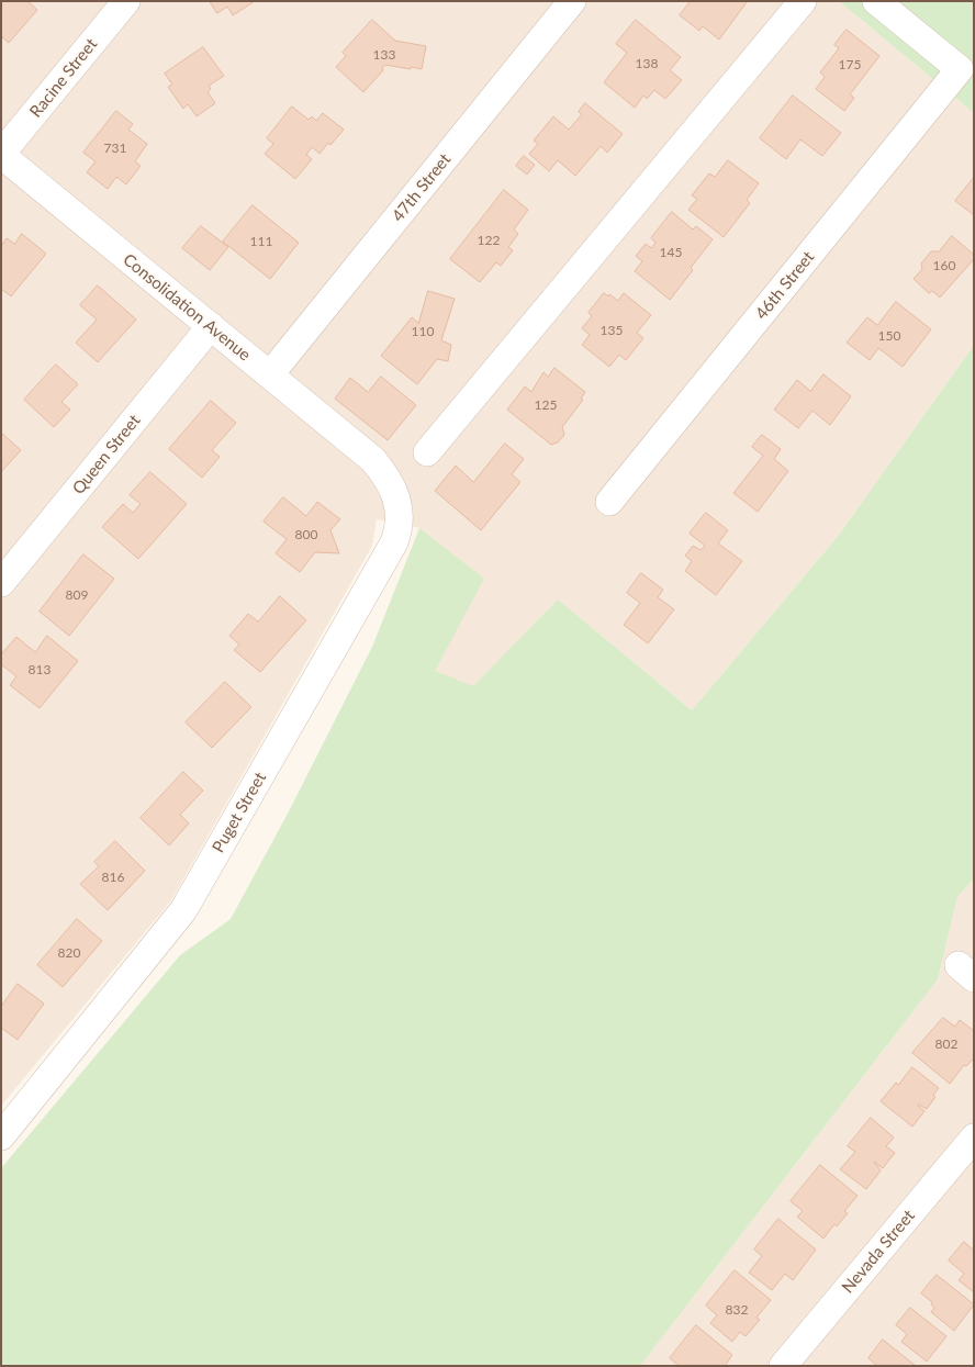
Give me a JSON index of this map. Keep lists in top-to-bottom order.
{
  "streets": {
    "street": [
      "Racine Street",
      "47th Street",
      "46th Street",
      "Consolidation Avenue",
      "Queen Street",
      "Puget Street",
      "Nevada Street"
    ]
  },
  "crossings": [
    ["Racine Street", "Consolidation Avenue"],
    ["47th Street", "Consolidation Avenue"],
    ["Consolidation Avenue", "Queen Street"],
    ["Consolidation Avenue", "Puget Street"]
  ],
  "house_numbers": [
    "133",
    "138",
    "175",
    "731",
    "122",
    "111",
    "145",
    "160",
    "135",
    "110",
    "150",
    "125",
    "800",
    "809",
    "813",
    "816",
    "820",
    "802",
    "832"
  ]
}
